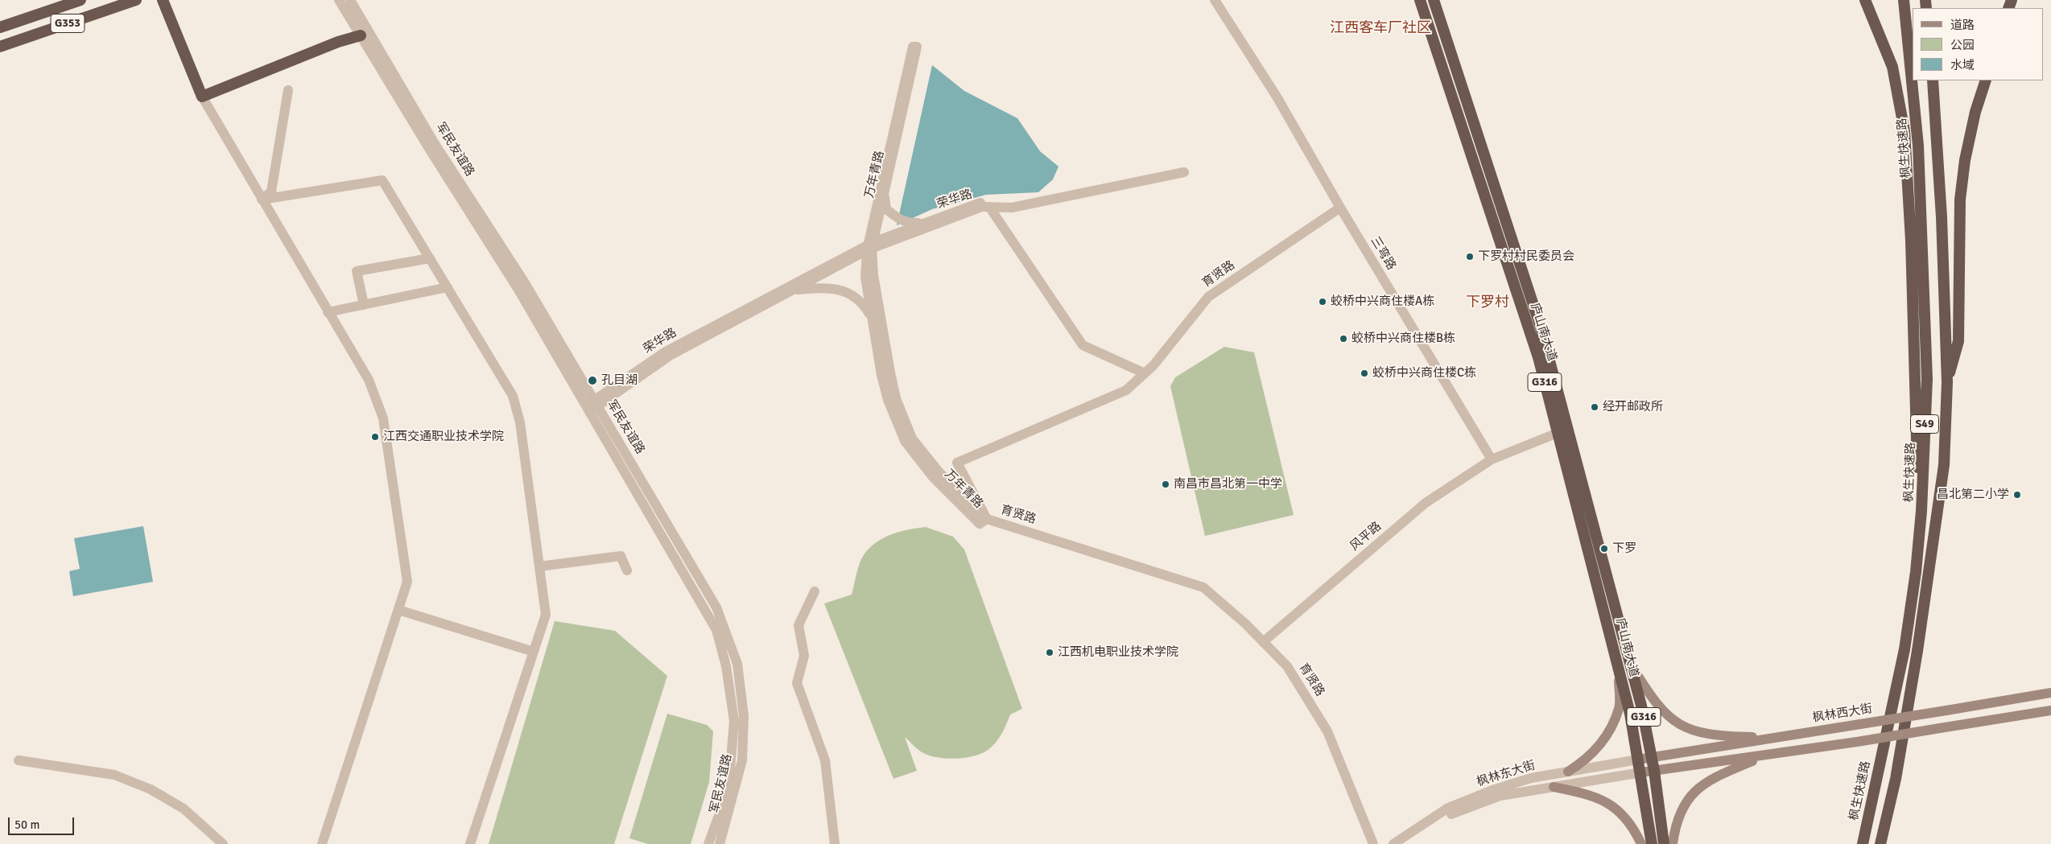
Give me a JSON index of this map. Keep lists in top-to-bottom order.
{
  "streets": {
    "highway": [
      "G353",
      "枫生快速路",
      "庐山南大道",
      "G316",
      "S49"
    ],
    "main road": ["枫林西大街"],
    "street": [
      "军民友谊路",
      "万年青路",
      "荣华路",
      "三弯路",
      "育贤路",
      "风平路",
      "枫林东大街"
    ]
  },
  "crossings": [
    ["军民友谊路", "荣华路"],
    ["万年青路", "荣华路"],
    ["万年青路", "育贤路"],
    ["三弯路", "育贤路"],
    ["三弯路", "风平路"],
    ["育贤路", "风平路"],
    ["庐山南大道", "G316"],
    ["庐山南大道", "枫林西大街"],
    ["庐山南大道", "枫林东大街"],
    ["G316", "枫林东大街"],
    ["枫林西大街", "枫林东大街"]
  ],
  "districts": ["江西客车厂社区", "下罗村"],
  "places": [
    "下罗村村民委员会",
    "蛟桥中兴商住楼A栋",
    "蛟桥中兴商住楼B栋",
    "蛟桥中兴商住楼C栋",
    "孔目湖",
    "经开邮政所",
    "江西交通职业技术学院",
    "南昌市昌北第一中学",
    "昌北第二小学",
    "下罗",
    "江西机电职业技术学院"
  ],
  "legend": ["道路", "公园", "水域"],
  "scale_bar": "50 m"
}
